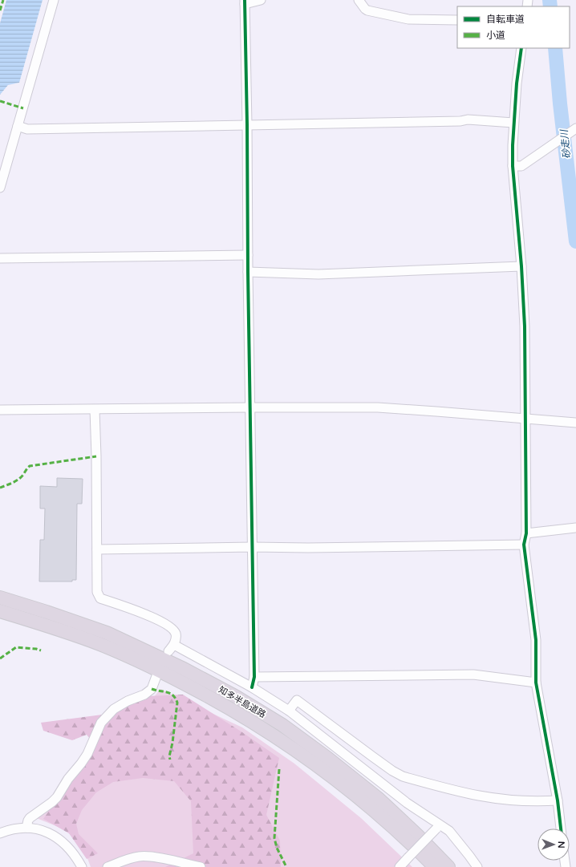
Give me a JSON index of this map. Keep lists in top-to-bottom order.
{
  "streets": {
    "highway": ["知多半島道路"]
  },
  "water": ["砂走川"],
  "legend": ["自転車道", "小道"],
  "north": "right"
}
